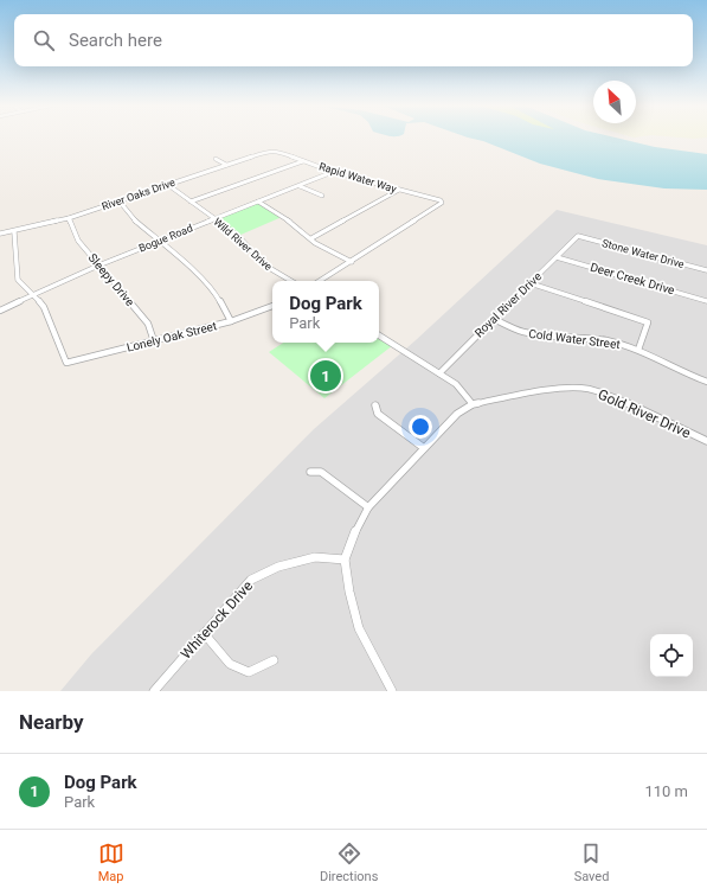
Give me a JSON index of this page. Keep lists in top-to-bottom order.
{
  "streets": {
    "street": [
      "Rapid Water Way",
      "River Oaks Drive",
      "Bogue Road",
      "Wild River Drive",
      "Stone Water Drive",
      "Deer Creek Drive",
      "Sleepy Drive",
      "Royal River Drive",
      "Lonely Oak Street",
      "Cold Water Street",
      "Gold River Drive",
      "Whiterock Drive"
    ]
  },
  "crossings": [
    ["Rapid Water Way", "River Oaks Drive"],
    ["Rapid Water Way", "Bogue Road"],
    ["River Oaks Drive", "Wild River Drive"],
    ["River Oaks Drive", "Sleepy Drive"],
    ["Bogue Road", "Wild River Drive"],
    ["Bogue Road", "Sleepy Drive"],
    ["Bogue Road", "Lonely Oak Street"],
    ["Stone Water Drive", "Royal River Drive"],
    ["Deer Creek Drive", "Royal River Drive"],
    ["Sleepy Drive", "Lonely Oak Street"],
    ["Royal River Drive", "Cold Water Street"],
    ["Gold River Drive", "Whiterock Drive"]
  ],
  "north": "top left",
  "page": {
    "search": "Search here",
    "popup": ["Dog Park", "Park"],
    "pins": "1",
    "heading": "Nearby",
    "list": [
      {
        "mark": "1",
        "name": "Dog Park",
        "note": "Park",
        "value": "110 m"
      }
    ],
    "nav": ["Map", "Directions", "Saved"]
  }
}
